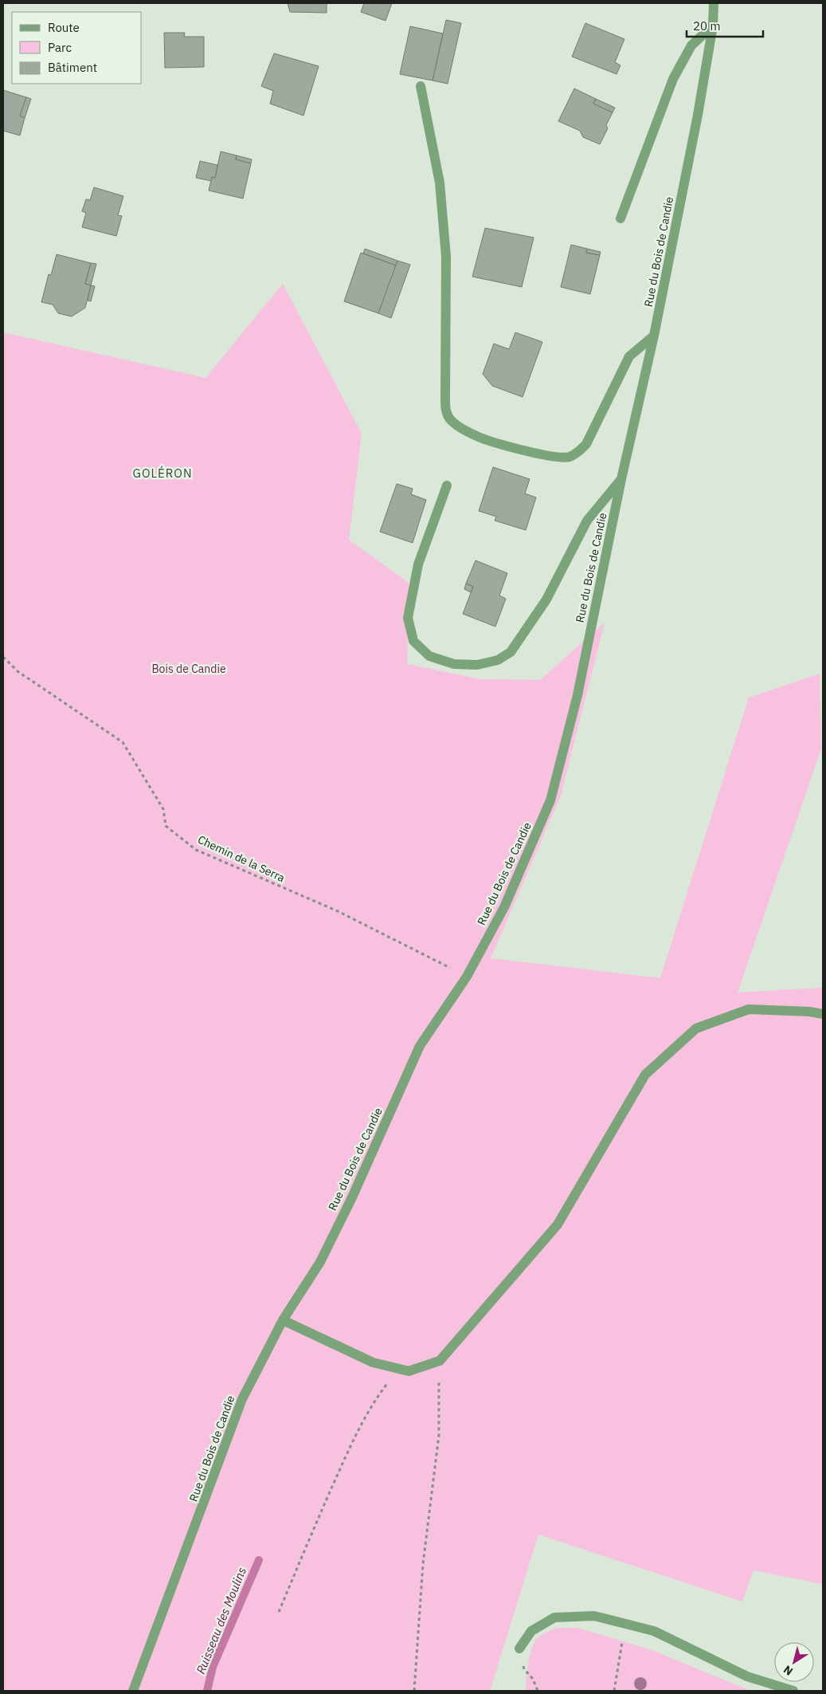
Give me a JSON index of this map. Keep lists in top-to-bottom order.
{
  "streets": {
    "street": ["Rue du Bois de Candie"],
    "path": ["Chemin de la Serra"]
  },
  "crossings": [
    ["Rue du Bois de Candie", "Chemin de la Serra"]
  ],
  "districts": ["GOLÉRON"],
  "water": ["Ruisseau des Moulins"],
  "parks": ["Bois de Candie"],
  "legend": ["Route", "Parc", "Bâtiment"],
  "scale_bar": "20 m",
  "north": "bottom left"
}
